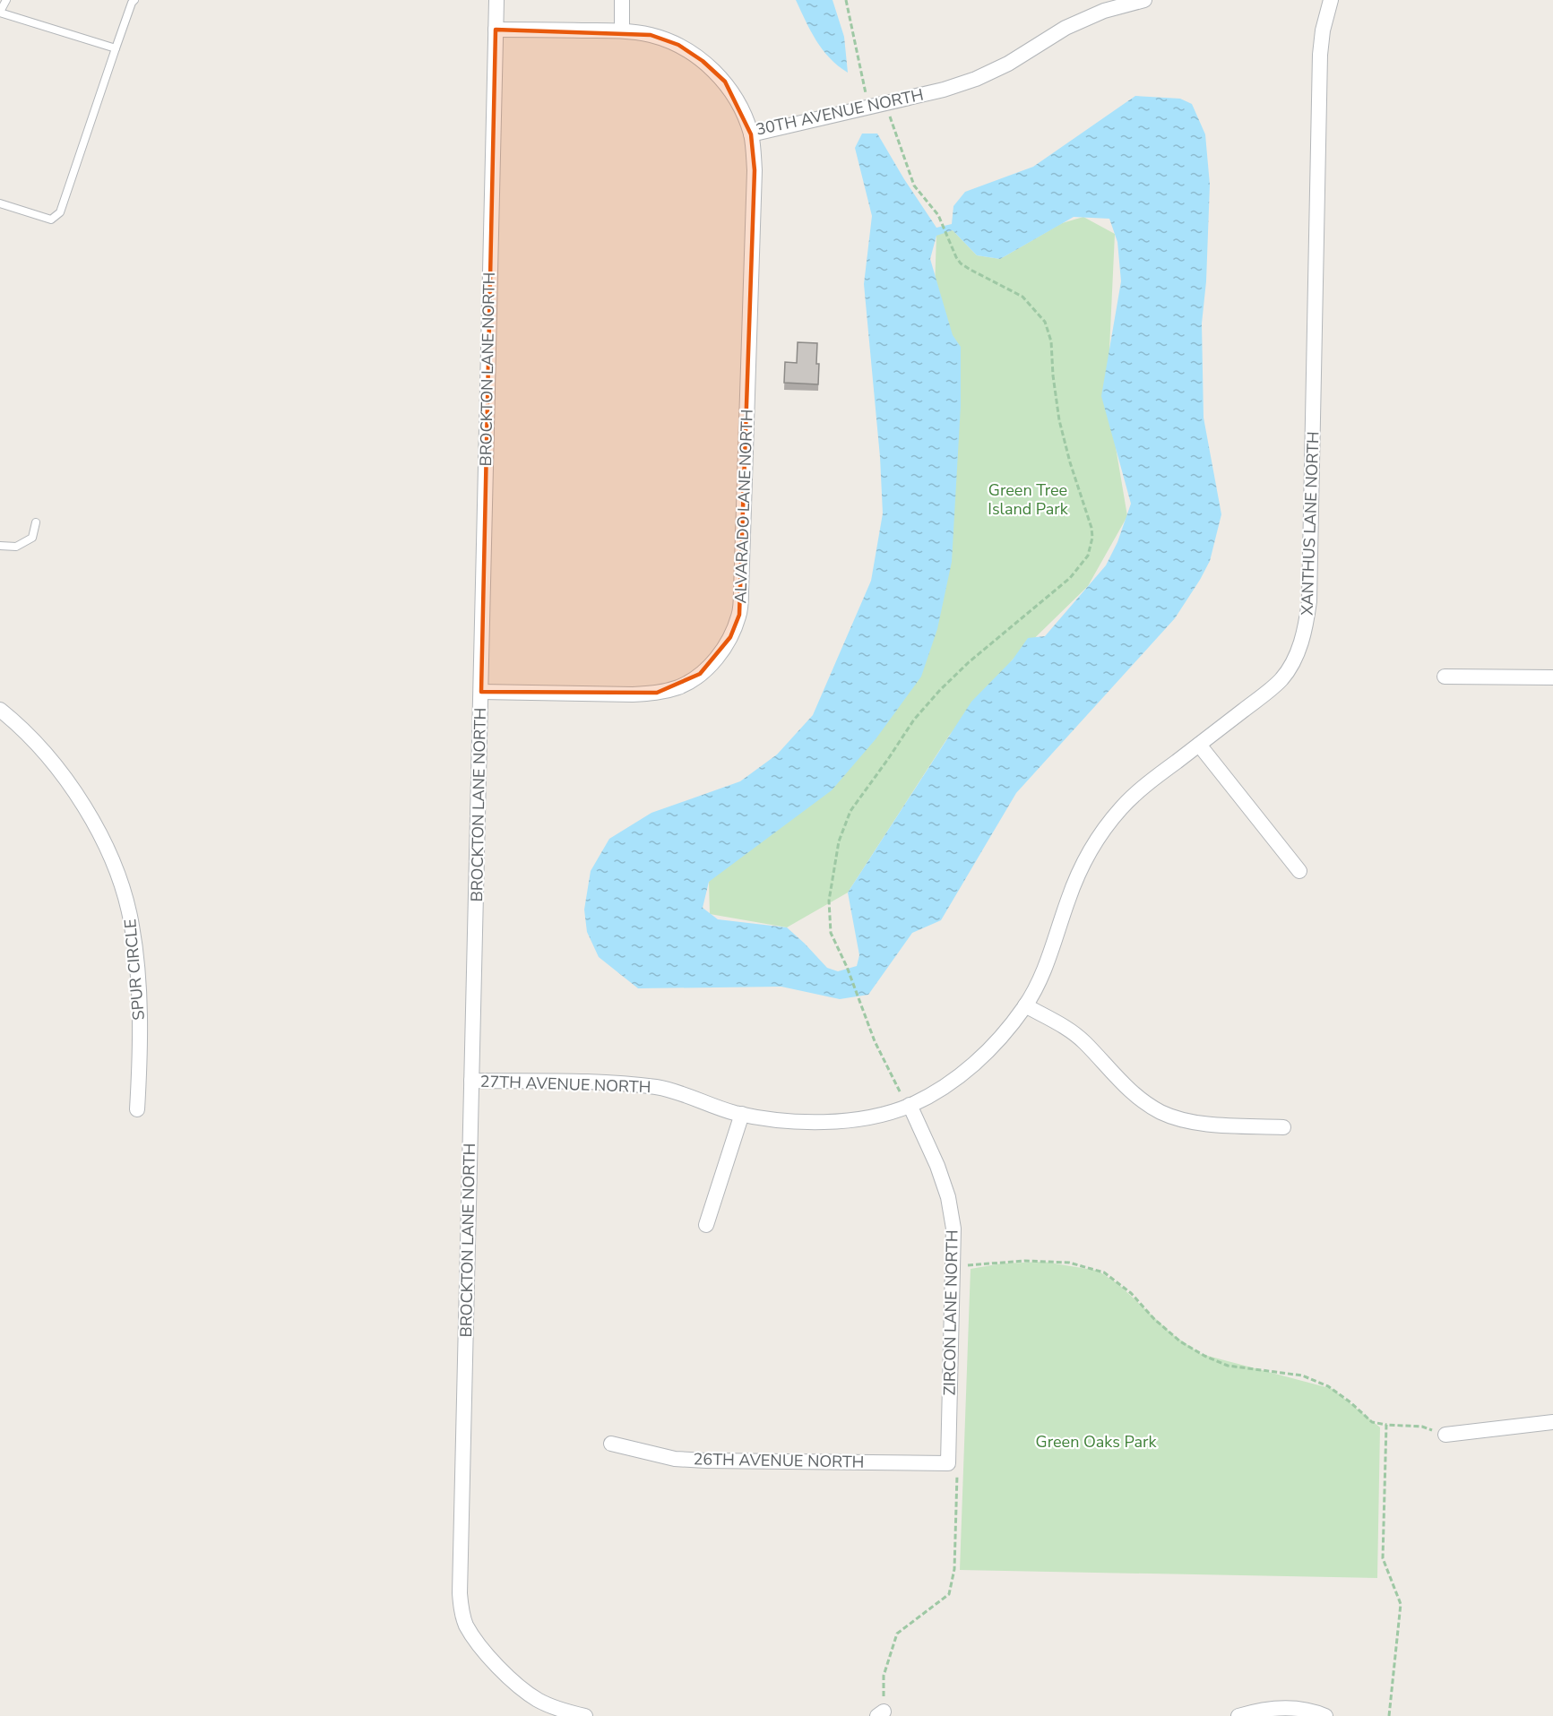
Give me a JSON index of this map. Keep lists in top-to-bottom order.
{
  "streets": {
    "street": [
      "30TH AVENUE NORTH",
      "BROCKTON LANE NORTH",
      "ALVARADO LANE NORTH",
      "XANTHUS LANE NORTH",
      "SPUR CIRCLE",
      "27TH AVENUE NORTH",
      "ZIRCON LANE NORTH",
      "26TH AVENUE NORTH"
    ]
  },
  "crossings": [
    ["30TH AVENUE NORTH", "BROCKTON LANE NORTH"],
    ["30TH AVENUE NORTH", "ALVARADO LANE NORTH"],
    ["BROCKTON LANE NORTH", "ALVARADO LANE NORTH"],
    ["BROCKTON LANE NORTH", "27TH AVENUE NORTH"],
    ["XANTHUS LANE NORTH", "27TH AVENUE NORTH"],
    ["27TH AVENUE NORTH", "ZIRCON LANE NORTH"],
    ["ZIRCON LANE NORTH", "26TH AVENUE NORTH"]
  ],
  "parks": ["Green Tree Island Park", "Green Oaks Park"]
}
